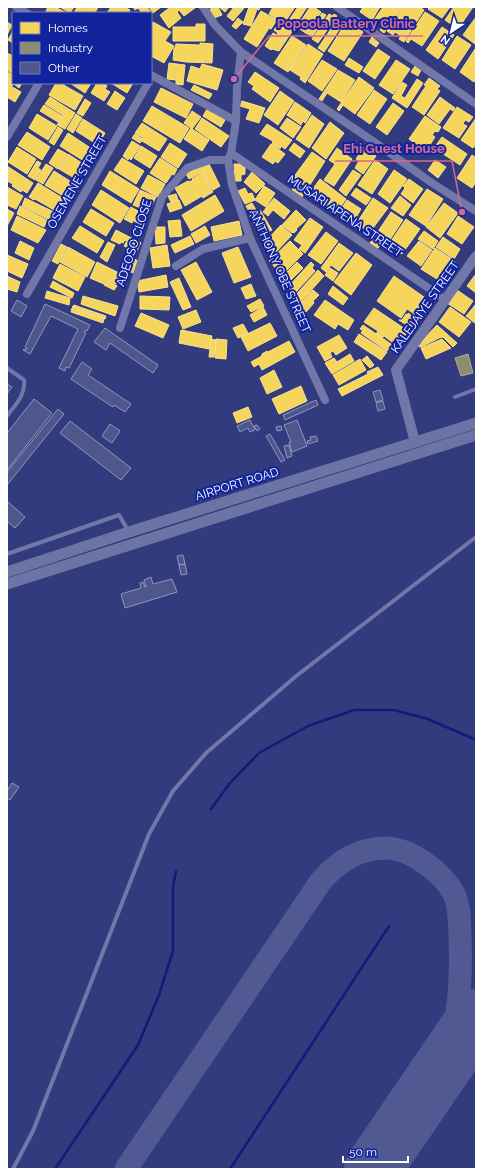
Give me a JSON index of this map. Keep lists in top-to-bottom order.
{
  "streets": {
    "main road": ["AIRPORT ROAD"],
    "street": [
      "OSEMENE STREET",
      "MUSARI APENA STREET",
      "ADEOSO CLOSE",
      "ANTHONY OBE STREET",
      "KALEJAIYE STREET"
    ]
  },
  "crossings": [
    ["MUSARI APENA STREET", "ADEOSO CLOSE"],
    ["MUSARI APENA STREET", "ANTHONY OBE STREET"],
    ["MUSARI APENA STREET", "KALEJAIYE STREET"],
    ["ADEOSO CLOSE", "ANTHONY OBE STREET"],
    ["KALEJAIYE STREET", "AIRPORT ROAD"]
  ],
  "places": ["Popoola Battery Clinic", "Ehi Guest House"],
  "legend": ["Homes", "Industry", "Other"],
  "scale_bar": "50 m",
  "north": "bottom left"
}
